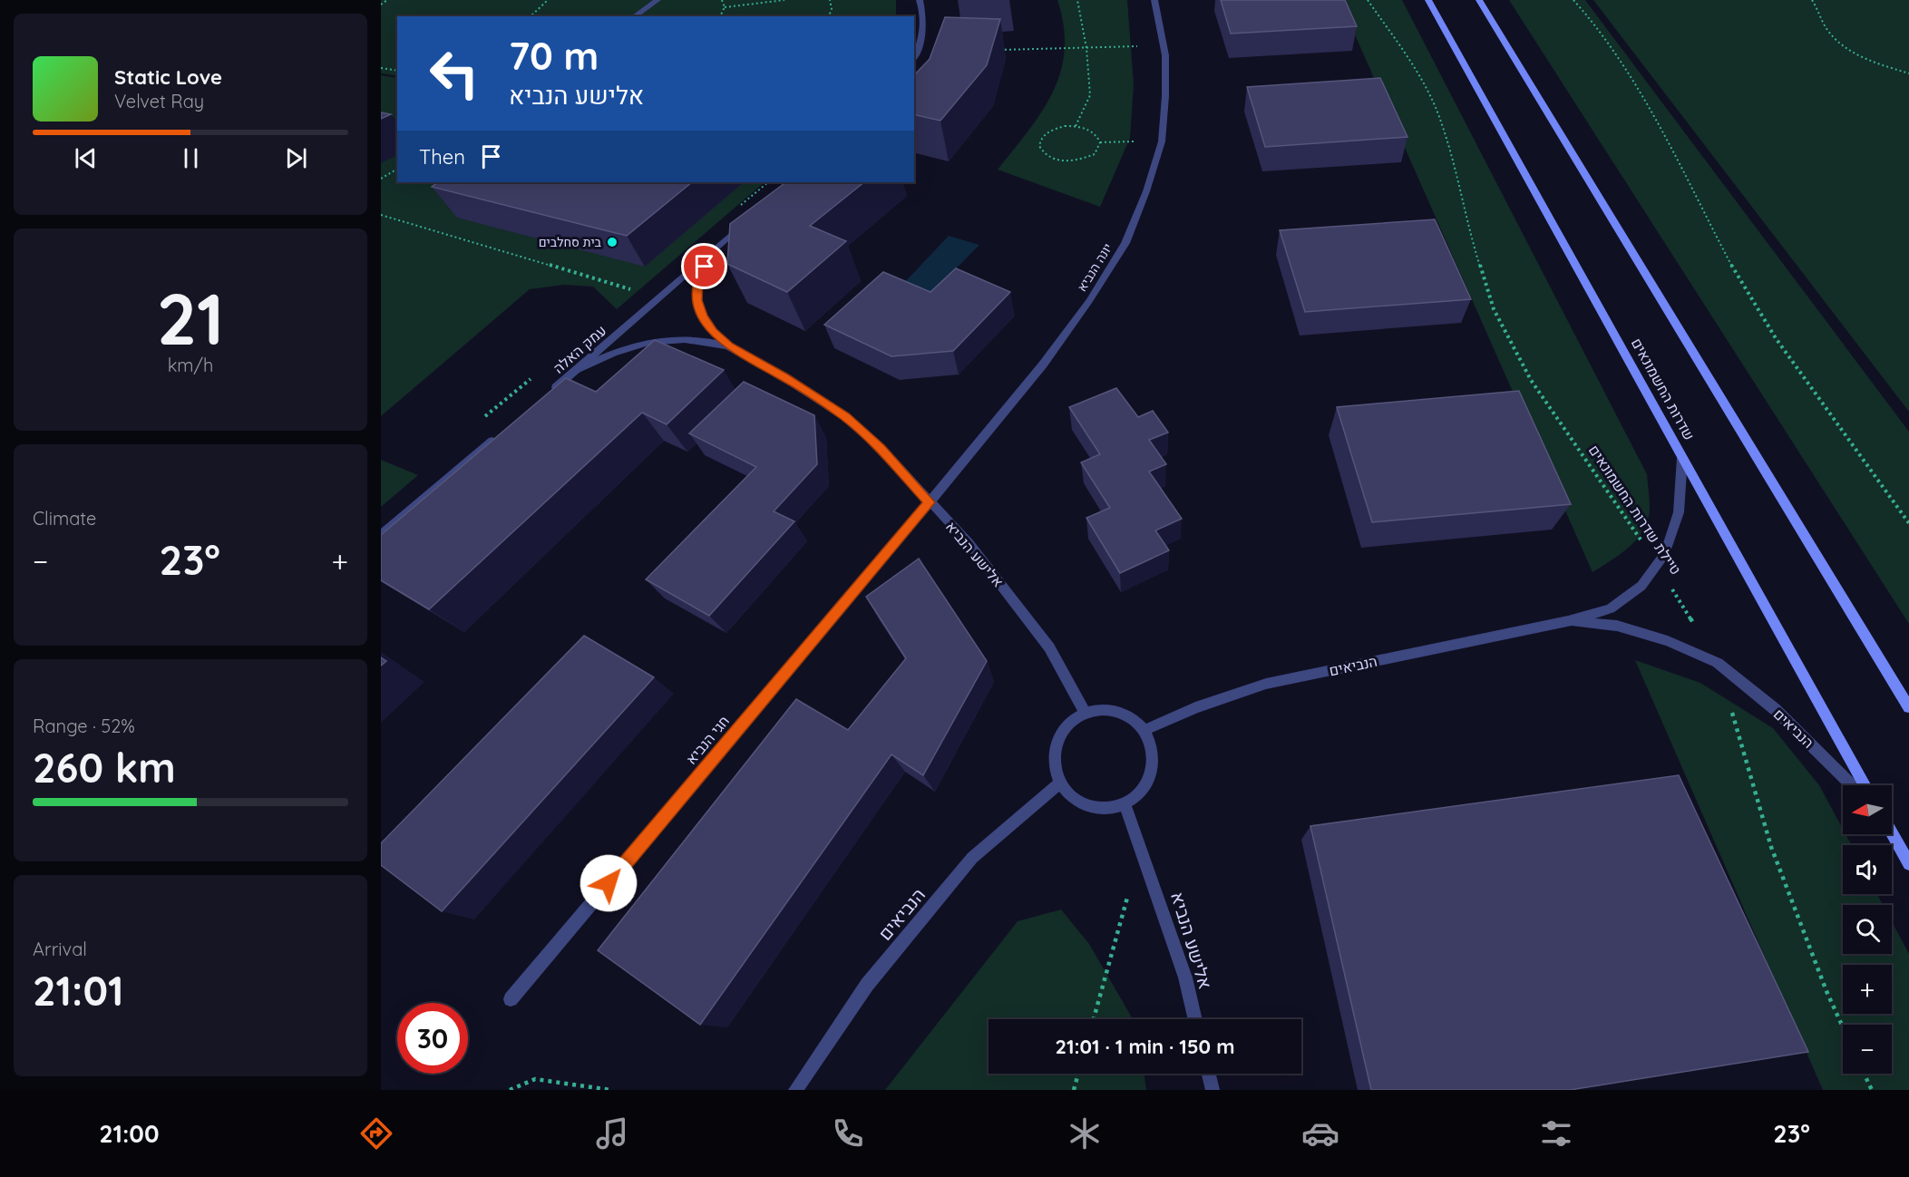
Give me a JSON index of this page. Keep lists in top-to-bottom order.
{
  "streets": {
    "main road": ["שדרות החשמונאים"],
    "street": [
      "יונה הנביא",
      "עמק האלה",
      "אלישע הנביא",
      "הנביאים",
      "חגי הנביא"
    ],
    "path": ["טיילת שדרות החשמונאים"]
  },
  "crossings": [
    ["יונה הנביא", "אלישע הנביא"],
    ["יונה הנביא", "חגי הנביא"],
    ["עמק האלה", "אלישע הנביא"],
    ["שדרות החשמונאים", "הנביאים"],
    ["טיילת שדרות החשמונאים", "הנביאים"],
    ["אלישע הנביא", "הנביאים"],
    ["אלישע הנביא", "חגי הנביא"]
  ],
  "places": ["בית סחלבים"],
  "north": "left",
  "page": {
    "turn": ["70 m", "אלישע הנביא"],
    "song": ["Static Love", "Velvet Ray"],
    "then": "Then",
    "tile": [
      ["21", "km/h"],
      "Climate",
      ["Range · 52%", "260 km"],
      ["Arrival", "21:01"]
    ],
    "heat": ["−", "23°", "+"],
    "map_buttons": ["+", "−"],
    "limit": "30",
    "trip": "21:01 · 1 min · 150 m",
    "tabs": ["21:00", "23°"]
  }
}
